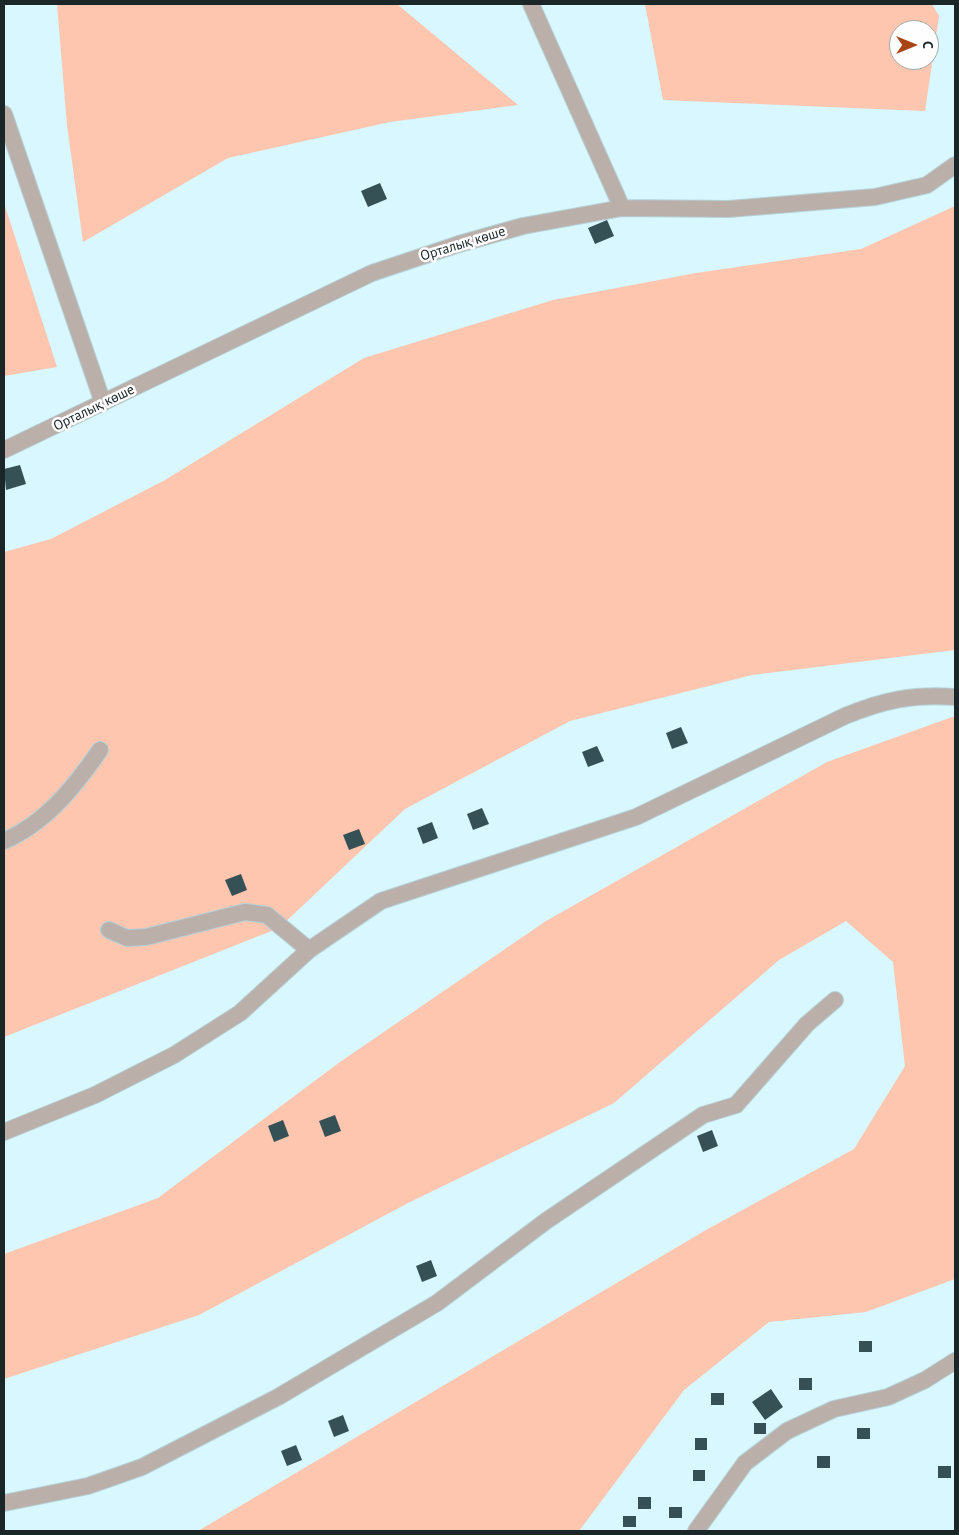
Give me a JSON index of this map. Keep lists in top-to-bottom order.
{
  "streets": {
    "street": ["Орталық көше"]
  },
  "north": "right"
}
